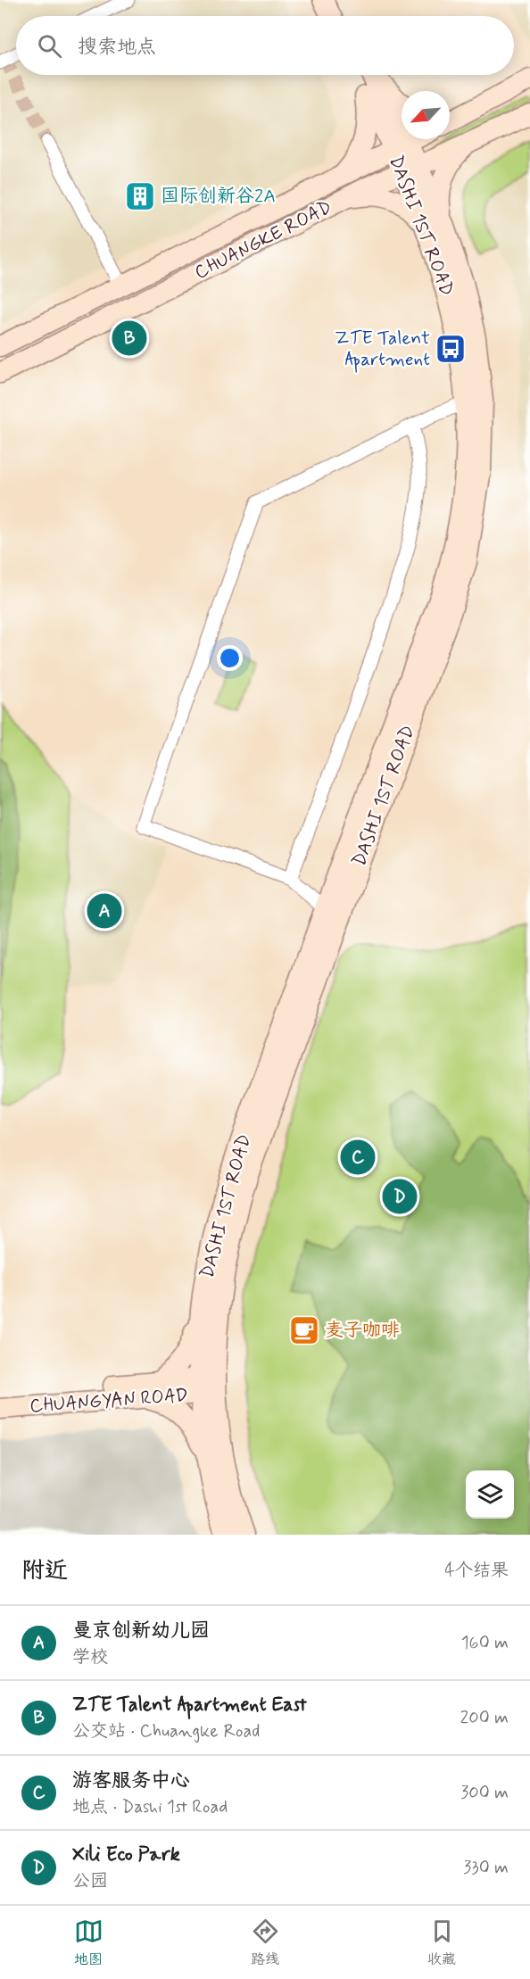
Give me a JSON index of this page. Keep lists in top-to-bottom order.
{
  "streets": {
    "main road": ["DASHI 1ST ROAD", "CHUANGKE ROAD", "CHUANGYAN ROAD"]
  },
  "crossings": [
    ["DASHI 1ST ROAD", "CHUANGKE ROAD"],
    ["DASHI 1ST ROAD", "CHUANGYAN ROAD"]
  ],
  "places": {
    "building": ["国际创新谷2A"],
    "bus stop": ["ZTE Talent Apartment"],
    "cafe": ["麦子咖啡"]
  },
  "north": "bottom left",
  "page": {
    "search": "搜索地点",
    "pins": [
      "B",
      "A",
      "C",
      "D"
    ],
    "heading": ["附近", "4个结果"],
    "list": [
      {
        "mark": "A",
        "name": "曼京创新幼儿园",
        "note": "学校",
        "value": "160 m"
      },
      {
        "mark": "B",
        "name": "ZTE Talent Apartment East",
        "note": "公交站 · Chuangke Road",
        "value": "200 m"
      },
      {
        "mark": "C",
        "name": "游客服务中心",
        "note": "地点 · Dashi 1st Road",
        "value": "300 m"
      },
      {
        "mark": "D",
        "name": "Xili Eco Park",
        "note": "公园",
        "value": "330 m"
      }
    ],
    "nav": ["地图", "路线", "收藏"]
  }
}
